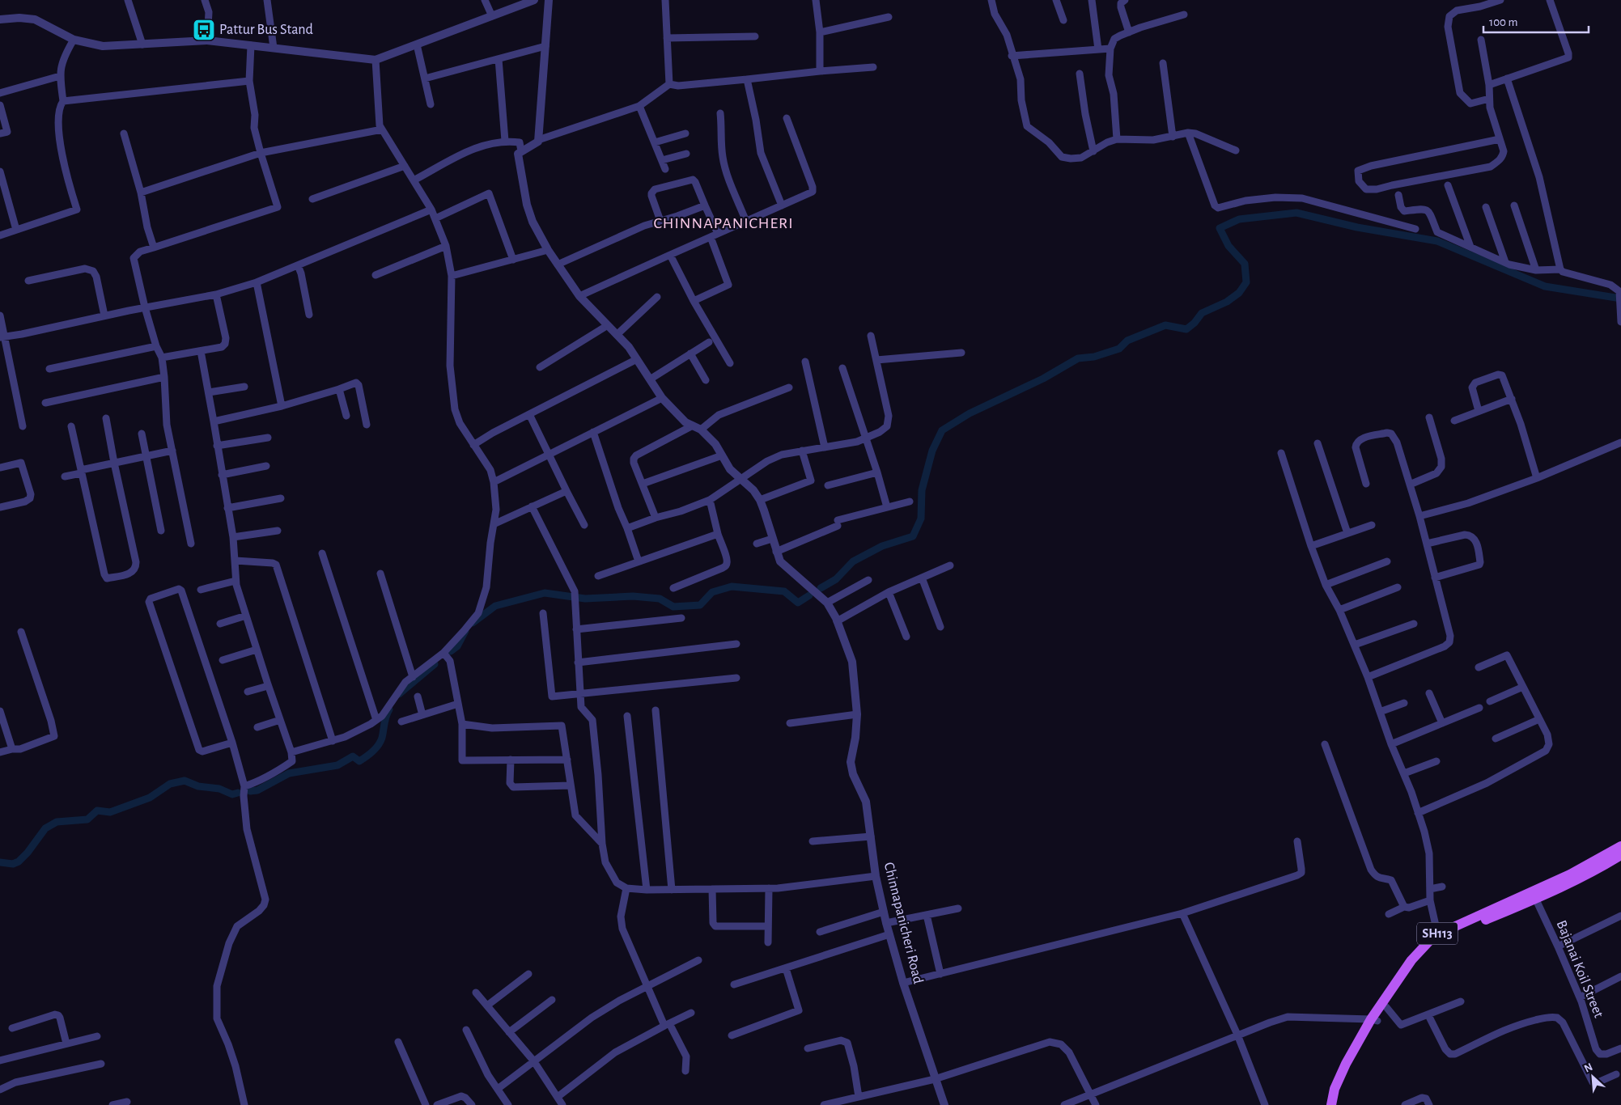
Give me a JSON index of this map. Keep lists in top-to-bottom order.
{
  "streets": {
    "main road": ["SH113"],
    "street": ["Chinnapanicheri Road", "Bajanai Koil Street"]
  },
  "crossings": [
    ["SH113", "Bajanai Koil Street"]
  ],
  "districts": ["CHINNAPANICHERI"],
  "places": {
    "bus stop": ["Pattur Bus Stand"]
  },
  "scale_bar": "100 m",
  "north": "top left"
}
